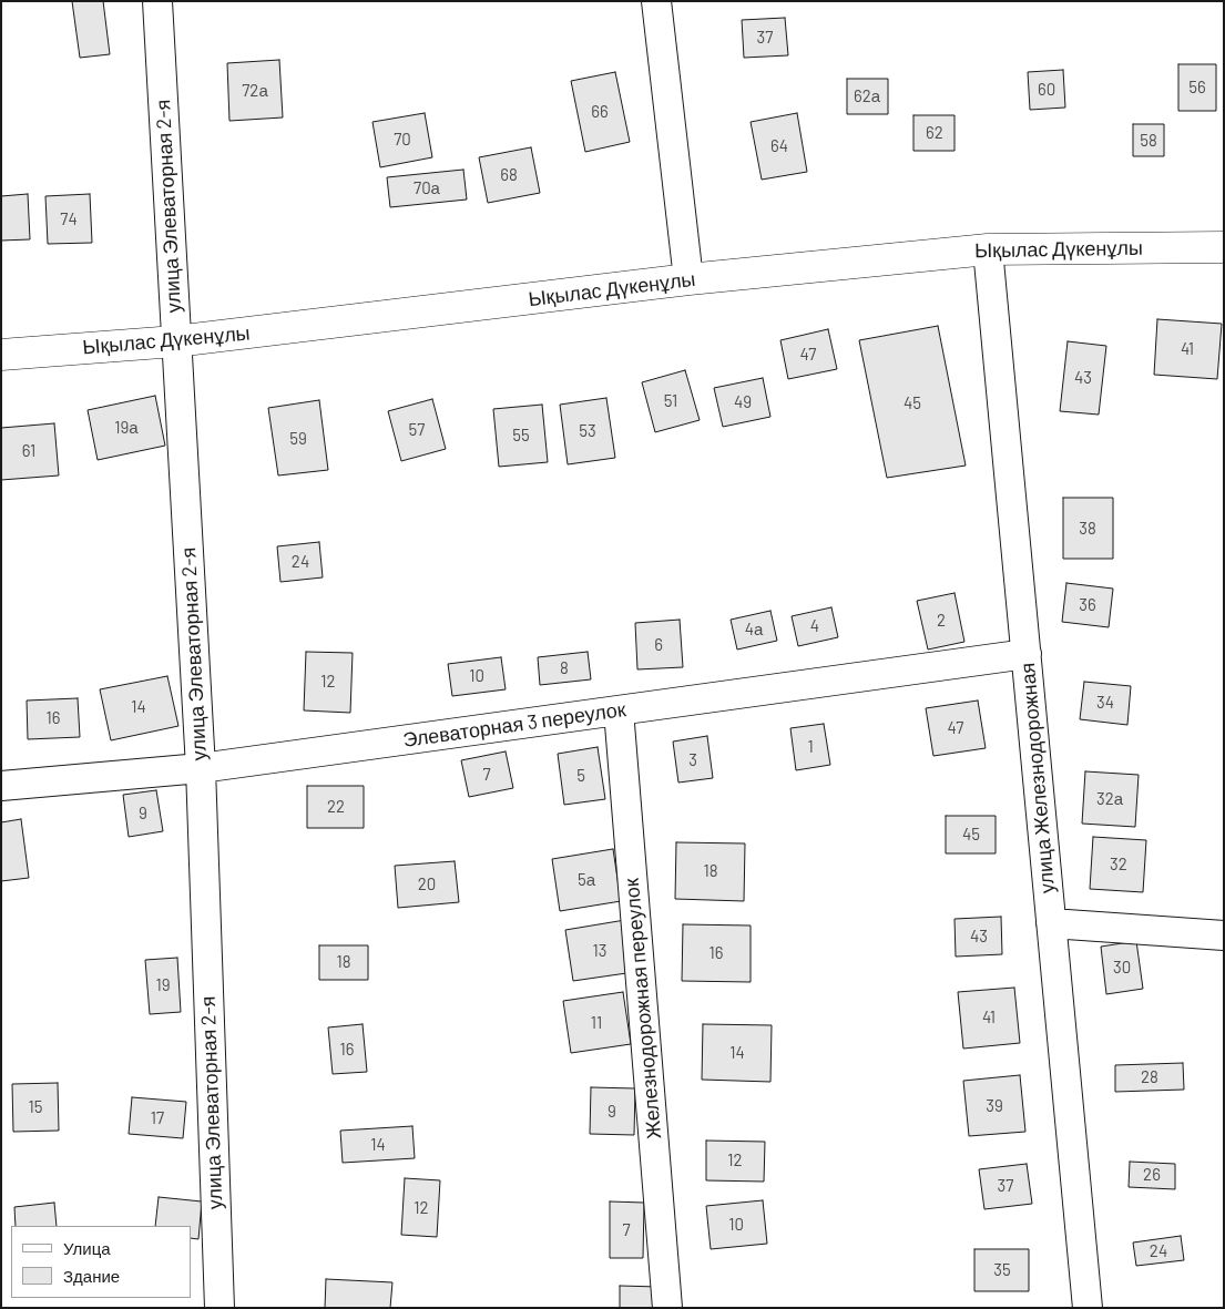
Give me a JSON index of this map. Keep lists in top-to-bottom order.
{
  "streets": {
    "street": [
      "улица Элеваторная 2-я",
      "Ықылас Дүкенұлы",
      "Элеваторная 3 переулок",
      "улица Железнодорожная",
      "Железнодорожная переулок"
    ]
  },
  "crossings": [
    ["улица Элеваторная 2-я", "Ықылас Дүкенұлы"],
    ["улица Элеваторная 2-я", "Элеваторная 3 переулок"],
    ["Ықылас Дүкенұлы", "улица Железнодорожная"],
    ["Элеваторная 3 переулок", "улица Железнодорожная"],
    ["Элеваторная 3 переулок", "Железнодорожная переулок"]
  ],
  "house_numbers": [
    "37",
    "56",
    "60",
    "72а",
    "62а",
    "66",
    "62",
    "70",
    "58",
    "64",
    "68",
    "70а",
    "74",
    "41",
    "47",
    "43",
    "51",
    "49",
    "45",
    "19а",
    "57",
    "53",
    "55",
    "59",
    "61",
    "38",
    "24",
    "36",
    "2",
    "4",
    "4а",
    "6",
    "8",
    "10",
    "12",
    "34",
    "14",
    "16",
    "47",
    "1",
    "3",
    "7",
    "5",
    "32а",
    "22",
    "9",
    "45",
    "32",
    "18",
    "5а",
    "20",
    "43",
    "13",
    "16",
    "18",
    "30",
    "19",
    "41",
    "11",
    "16",
    "14",
    "28",
    "39",
    "15",
    "9",
    "17",
    "14",
    "12",
    "26",
    "37",
    "12",
    "10",
    "7",
    "24",
    "35"
  ],
  "legend": ["Улица", "Здание"]
}
